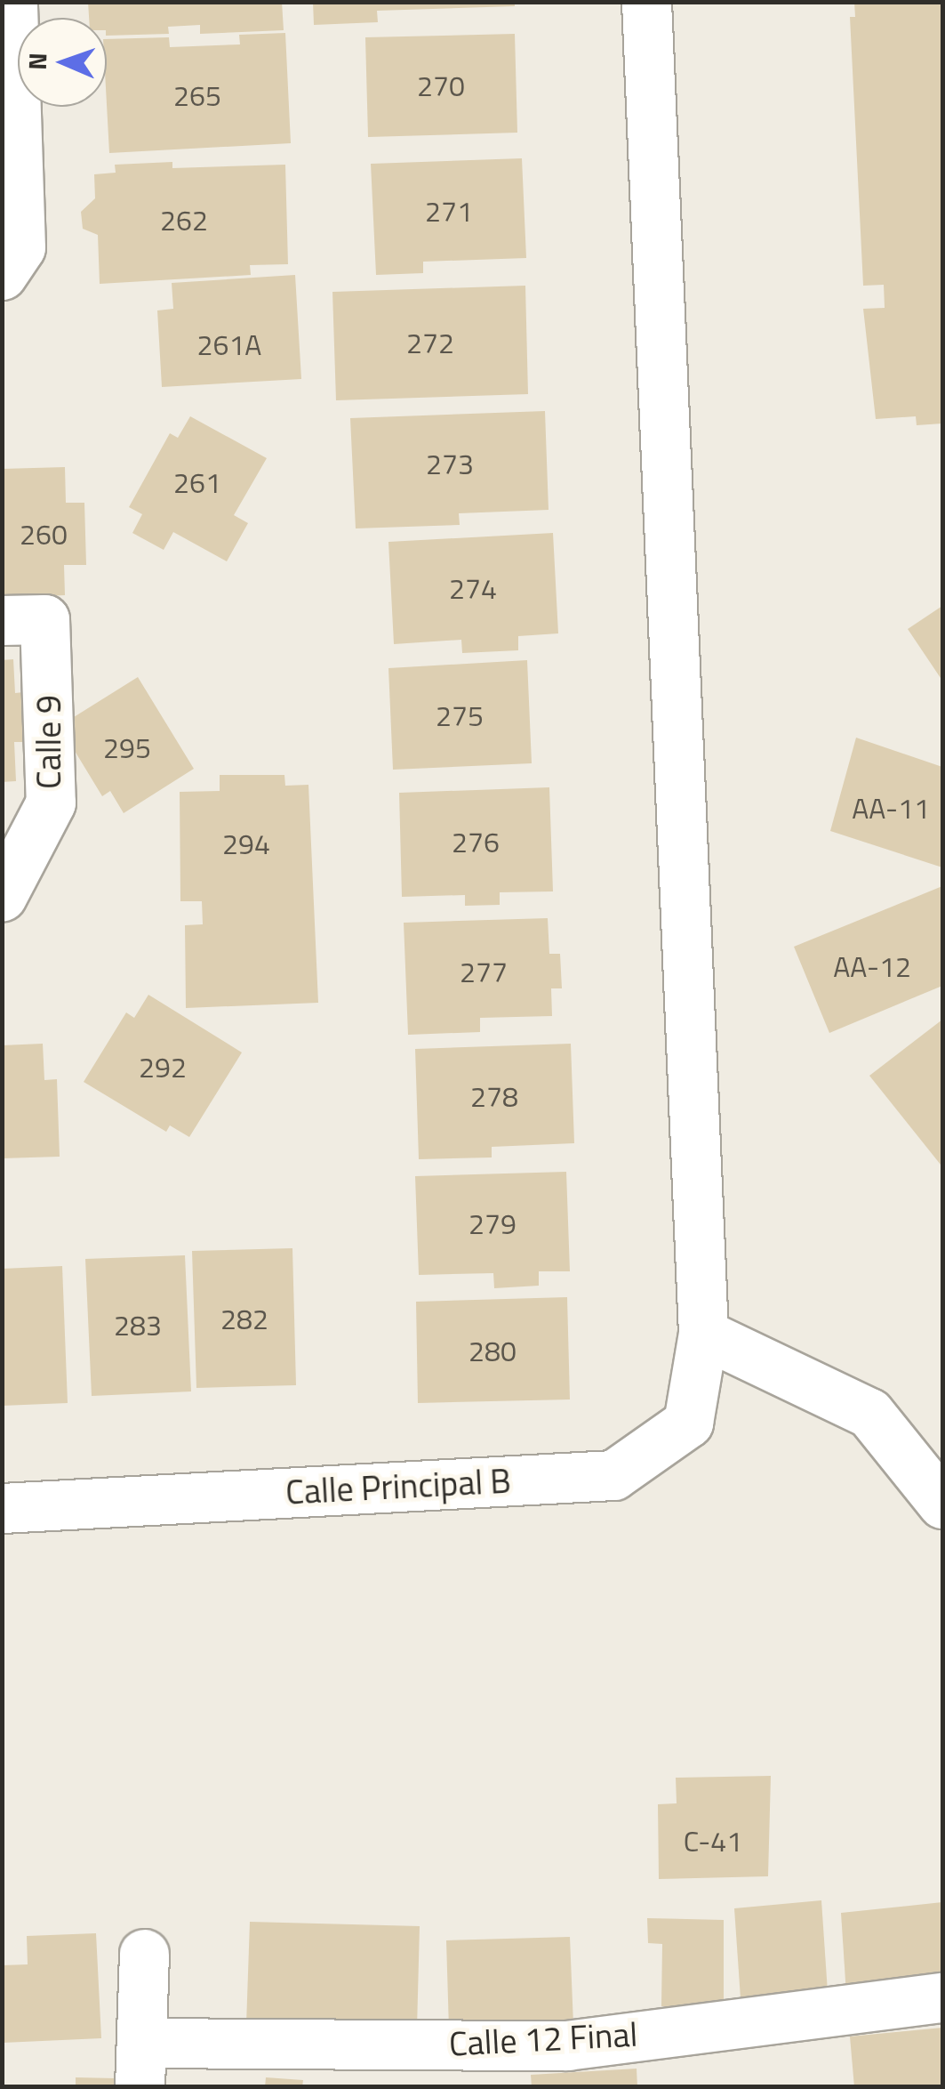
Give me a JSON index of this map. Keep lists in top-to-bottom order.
{
  "streets": {
    "street": ["Calle 9", "Calle Principal B", "Calle 12 Final"]
  },
  "house_numbers": [
    "270",
    "265",
    "271",
    "262",
    "272",
    "261A",
    "273",
    "261",
    "260",
    "274",
    "275",
    "295",
    "AA-11",
    "276",
    "294",
    "AA-12",
    "277",
    "292",
    "278",
    "279",
    "282",
    "283",
    "280",
    "C-41"
  ],
  "north": "left"
}
